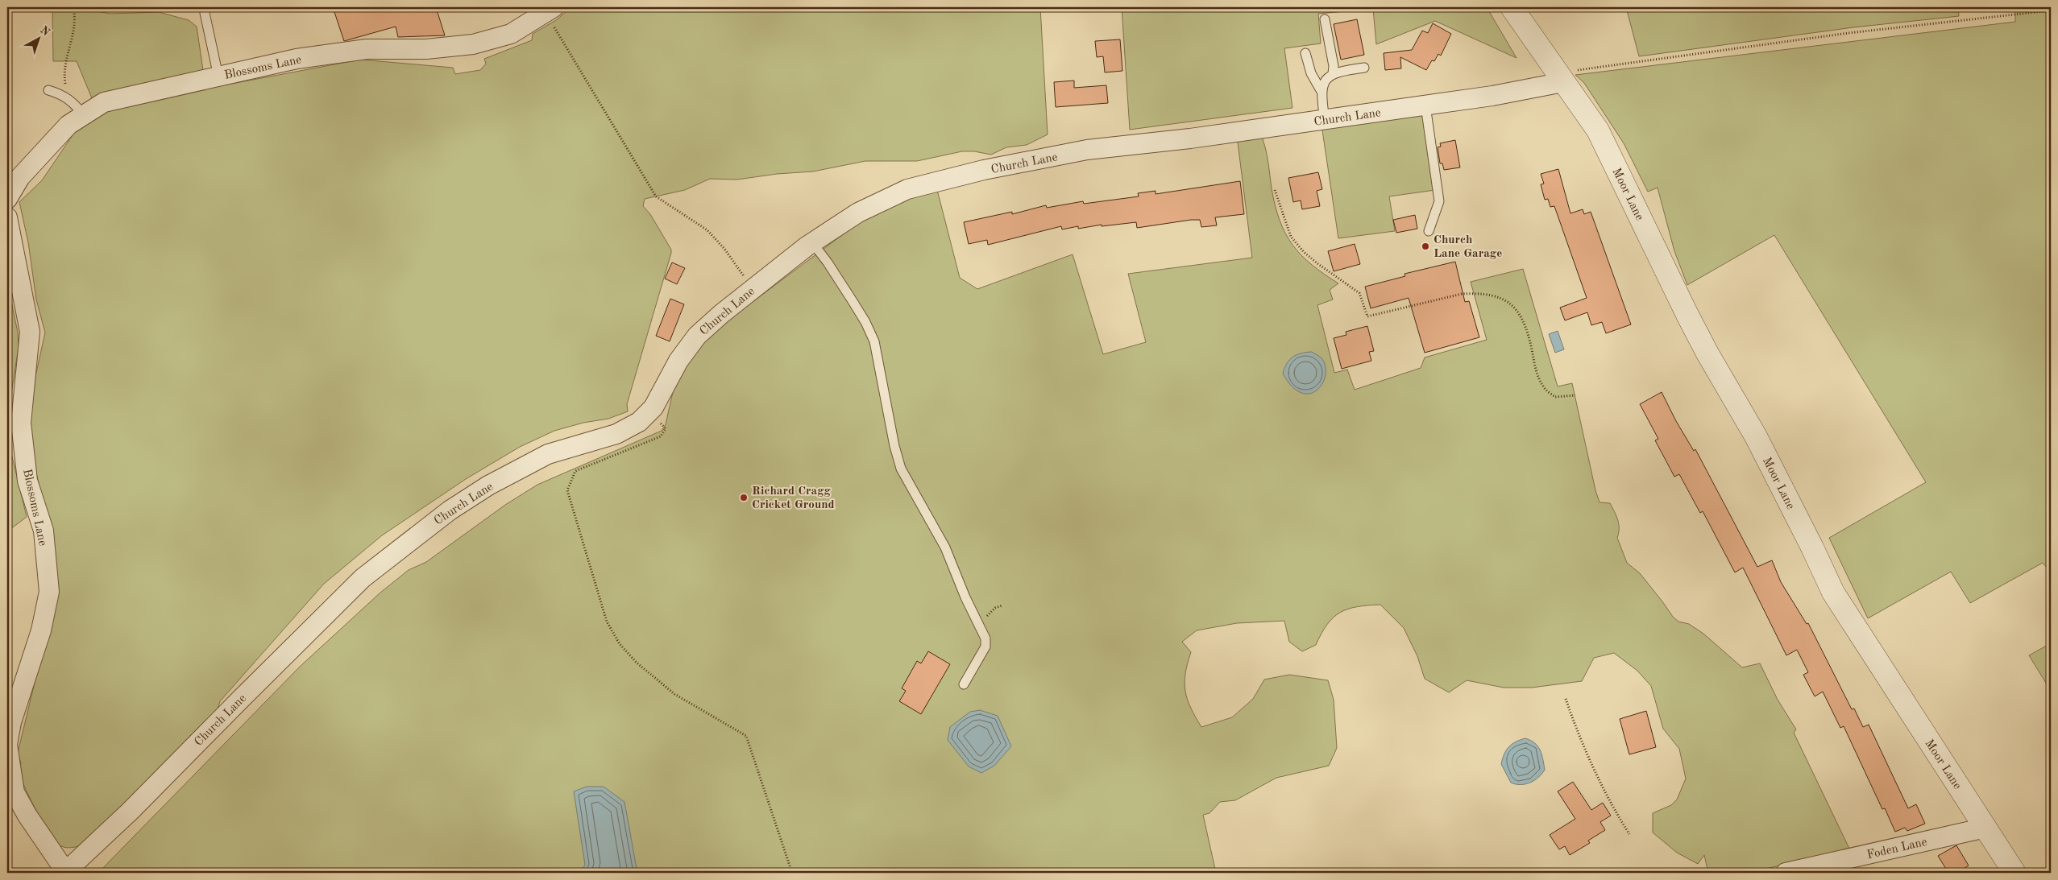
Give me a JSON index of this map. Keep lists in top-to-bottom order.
{
  "streets": {
    "street": [
      "Blossoms Lane",
      "Church Lane",
      "Moor Lane",
      "Foden Lane"
    ]
  },
  "crossings": [
    ["Blossoms Lane", "Church Lane"],
    ["Church Lane", "Moor Lane"],
    ["Moor Lane", "Foden Lane"]
  ],
  "places": ["Church Lane Garage", "Richard Cragg Cricket Ground"],
  "north": "top right"
}
